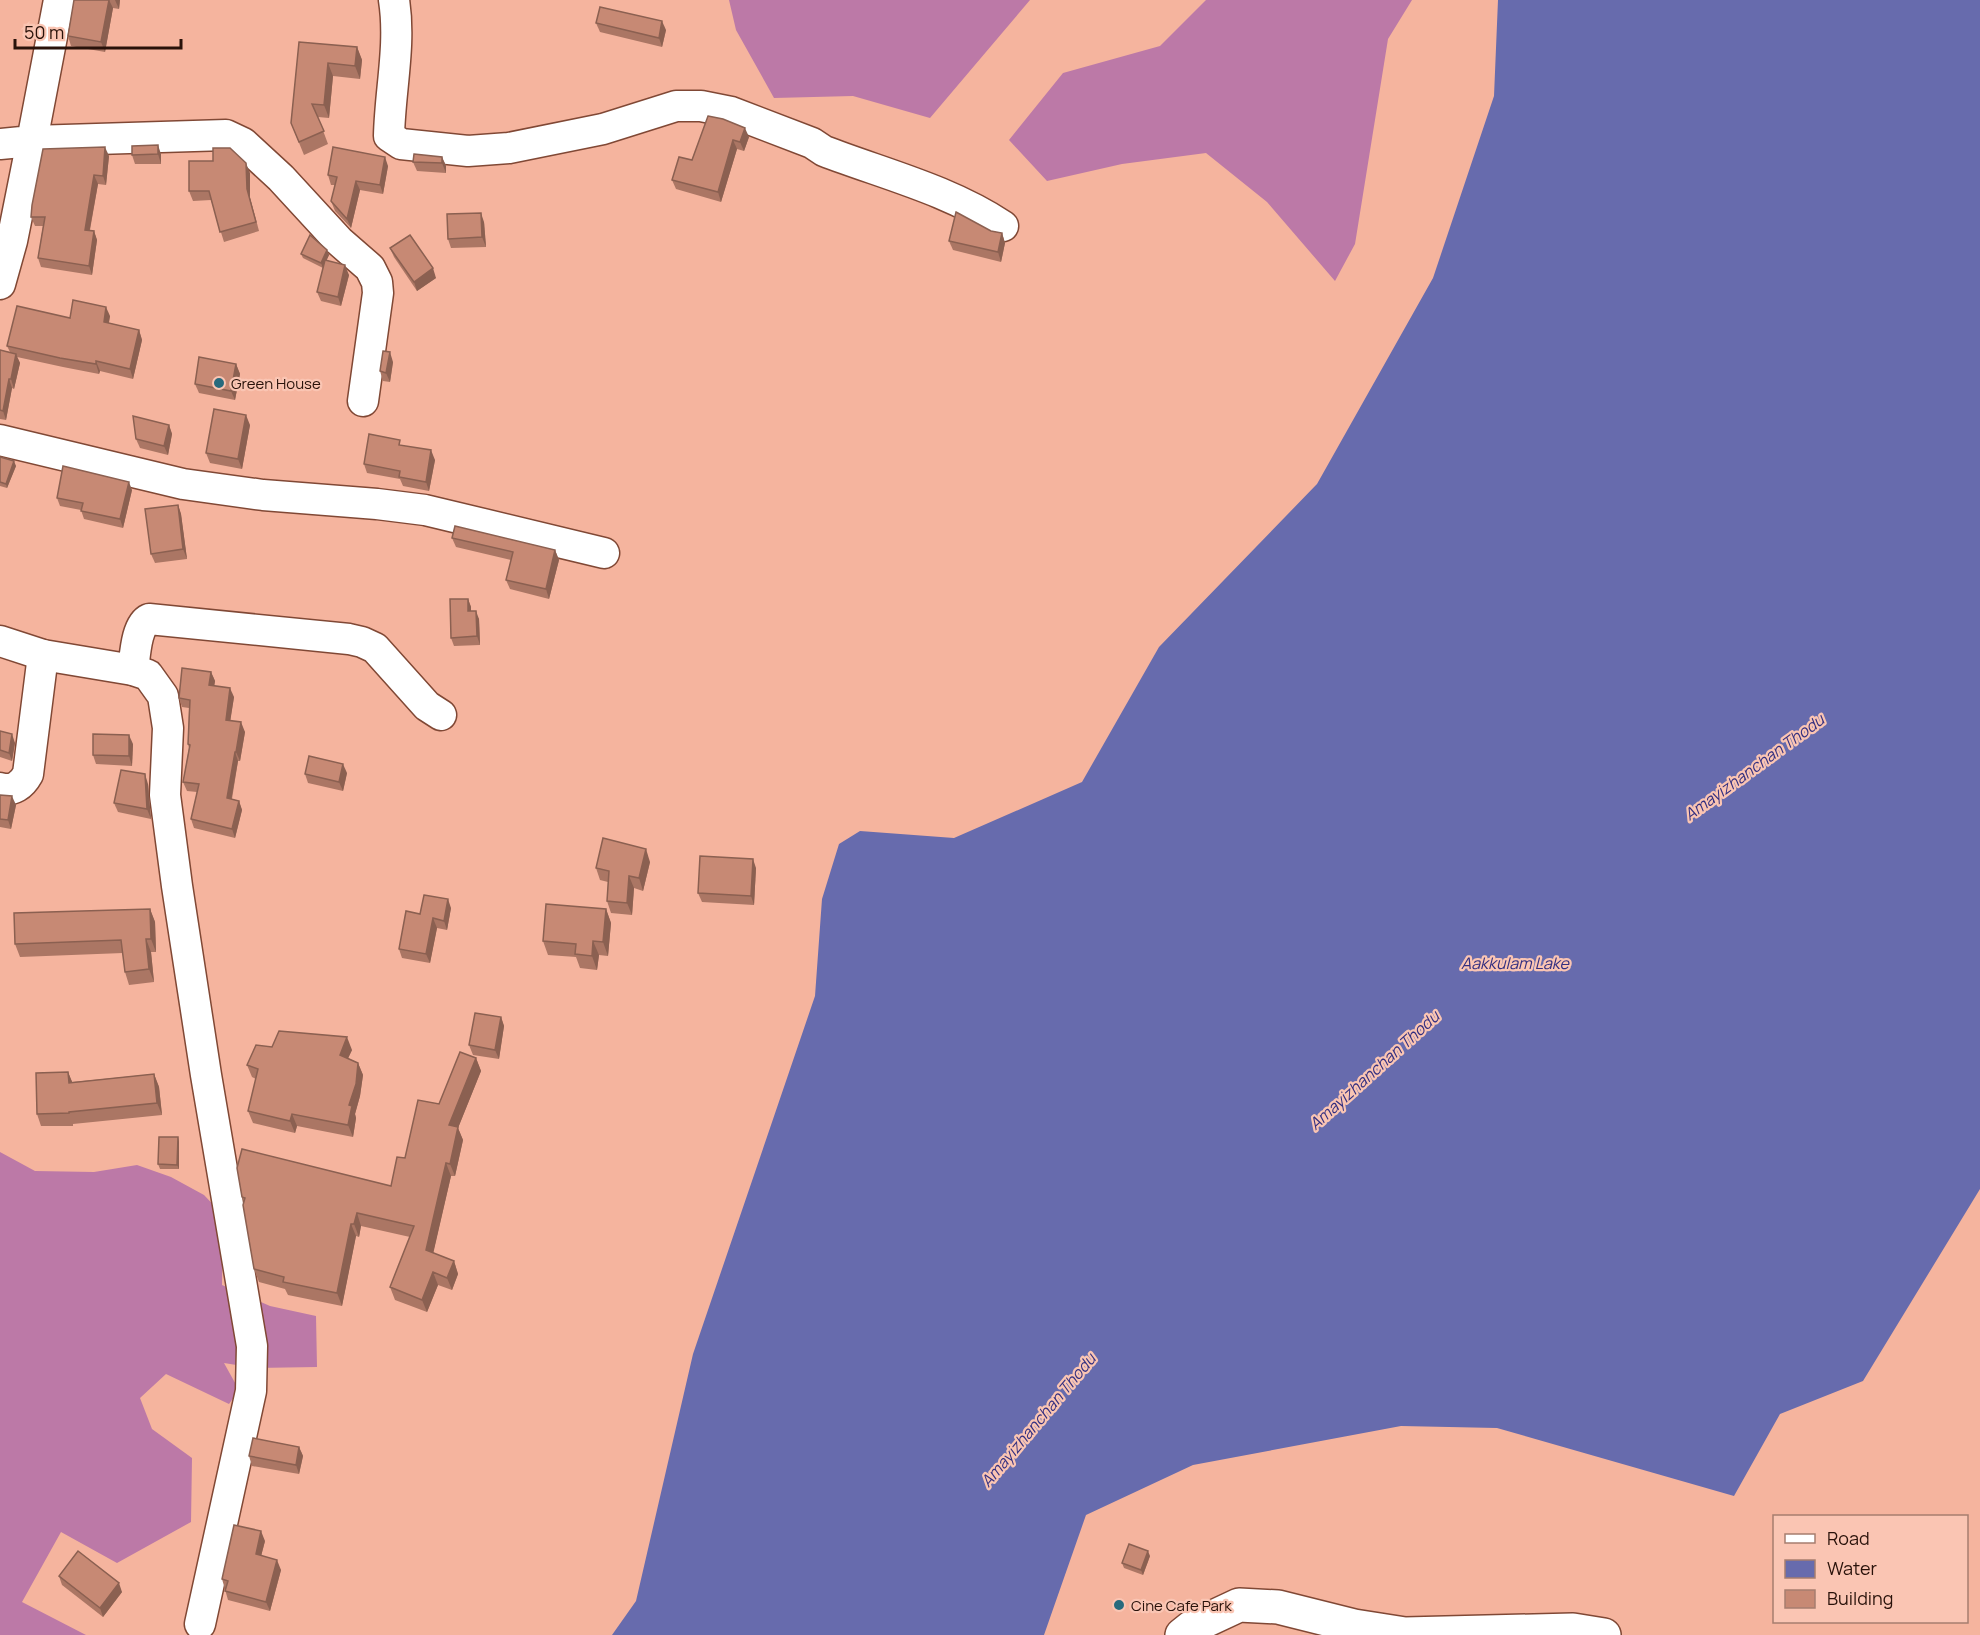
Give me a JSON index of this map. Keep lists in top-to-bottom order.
{
  "water": ["Amayizhanchan Thodu", "Aakkulam Lake"],
  "places": ["Green House", "Cine Cafe Park"],
  "legend": ["Road", "Water", "Building"],
  "scale_bar": "50 m"
}
